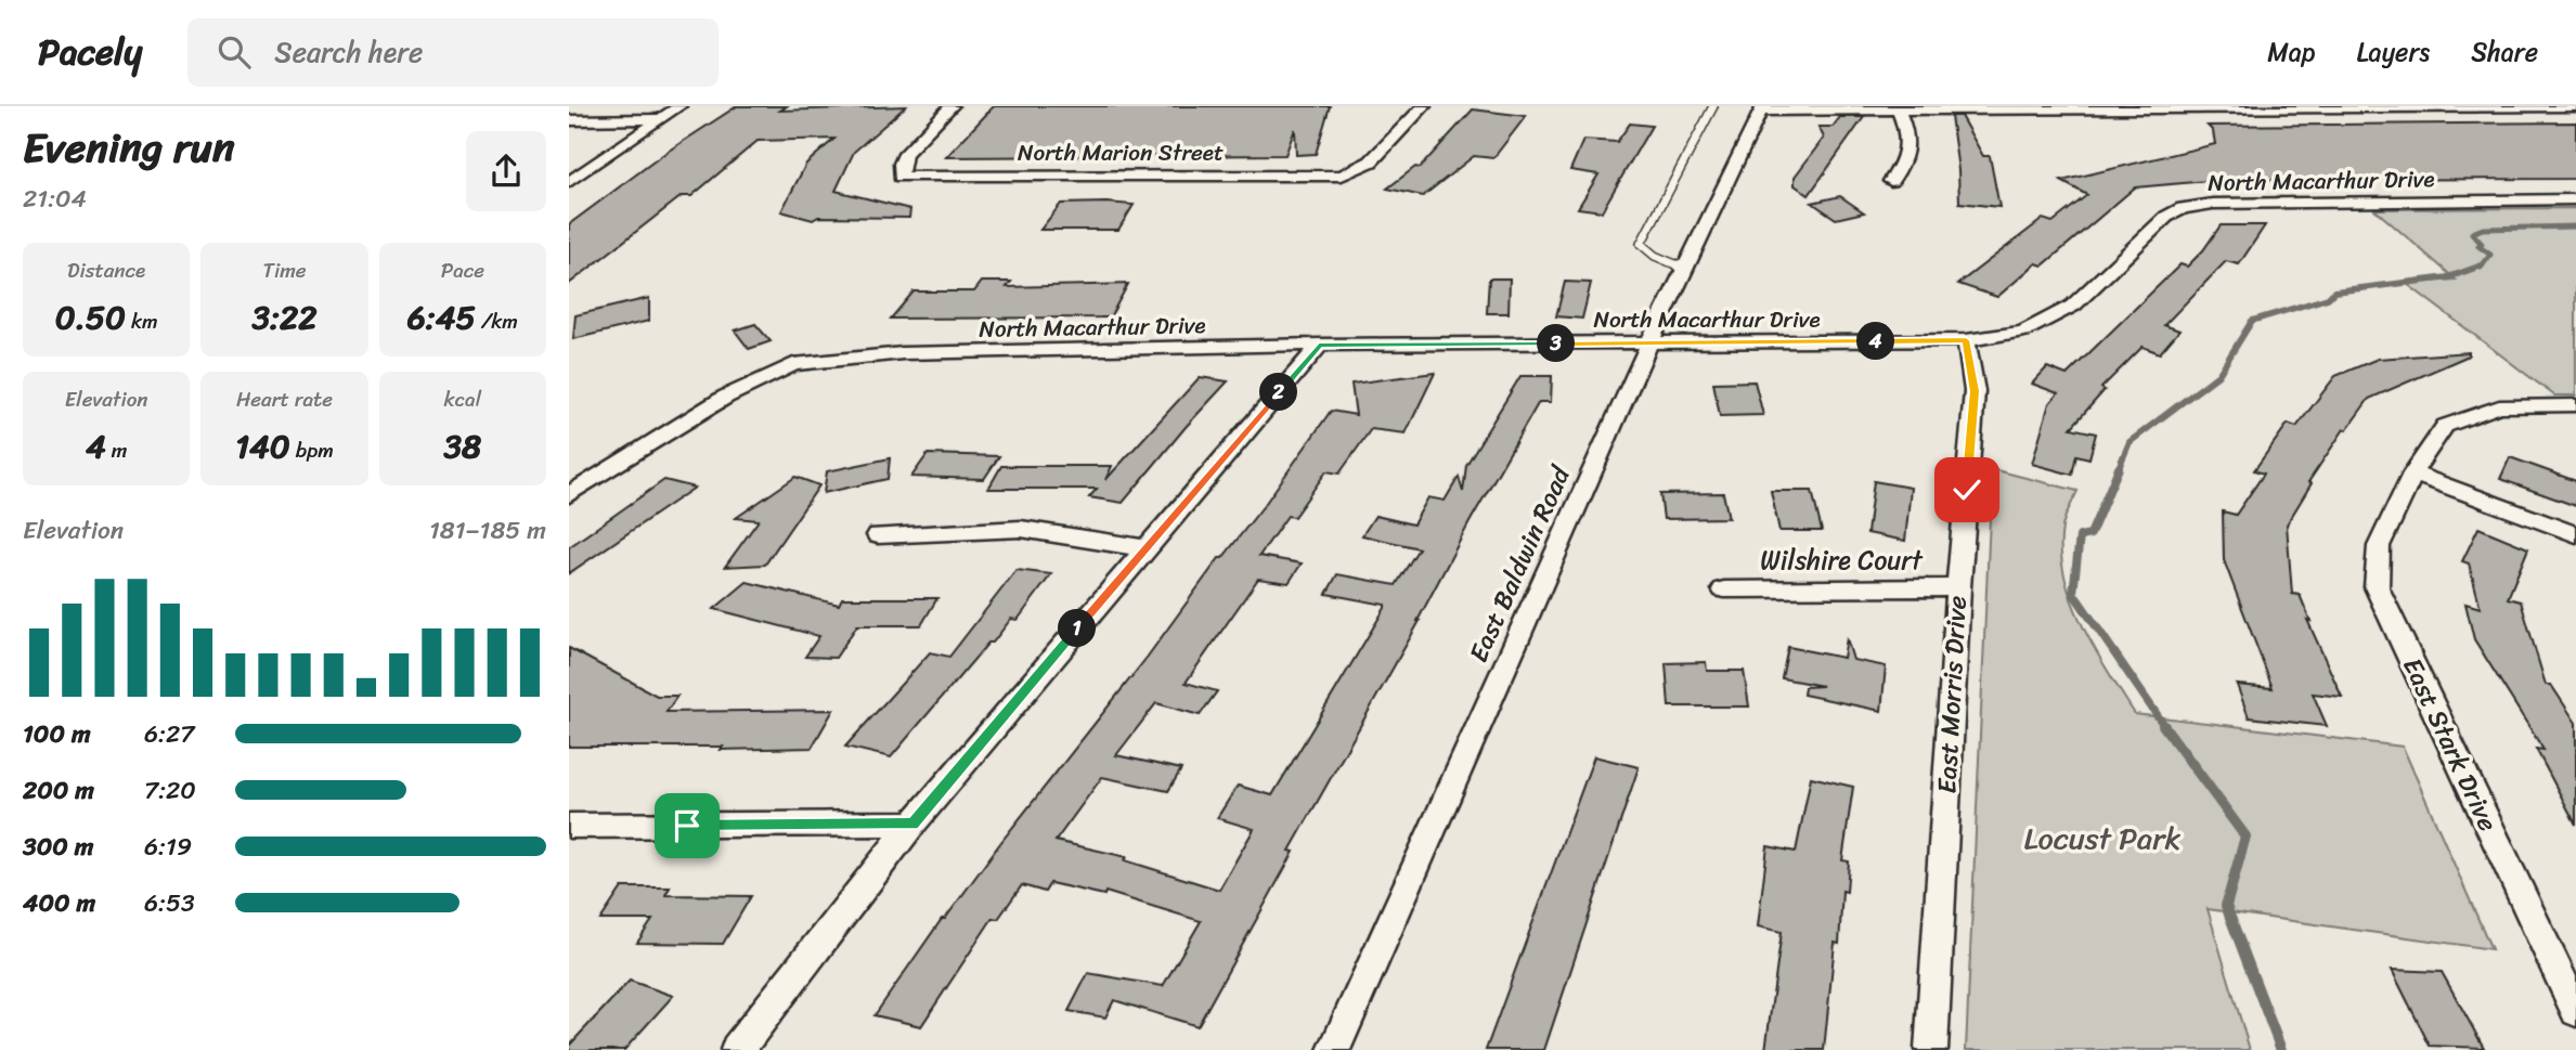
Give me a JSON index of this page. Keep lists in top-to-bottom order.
{
  "streets": {
    "street": [
      "North Marion Street",
      "North Macarthur Drive",
      "Wilshire Court",
      "East Baldwin Road",
      "East Morris Drive",
      "East Stark Drive"
    ]
  },
  "crossings": [
    ["North Macarthur Drive", "East Baldwin Road"],
    ["North Macarthur Drive", "East Morris Drive"],
    ["Wilshire Court", "East Morris Drive"]
  ],
  "parks": ["Locust Park"],
  "page": {
    "header": "Pacely",
    "search": "Search here",
    "nav": ["Map", "Layers", "Share"],
    "heading": ["Evening run", "21:04"],
    "stats": [
      ["Distance", "0.50 km"],
      ["Time", "3:22"],
      ["Pace", "6:45 /km"],
      ["Elevation", "4 m"],
      ["Heart rate", "140 bpm"],
      ["kcal", "38"]
    ],
    "pins": [
      "4",
      "3",
      "2",
      "1"
    ],
    "chart": ["Elevation", "181–185 m"],
    "list": [
      {
        "name": "100 m",
        "note": "6:27"
      },
      {
        "name": "200 m",
        "note": "7:20"
      },
      {
        "name": "300 m",
        "note": "6:19"
      },
      {
        "name": "400 m",
        "note": "6:53"
      }
    ]
  }
}
